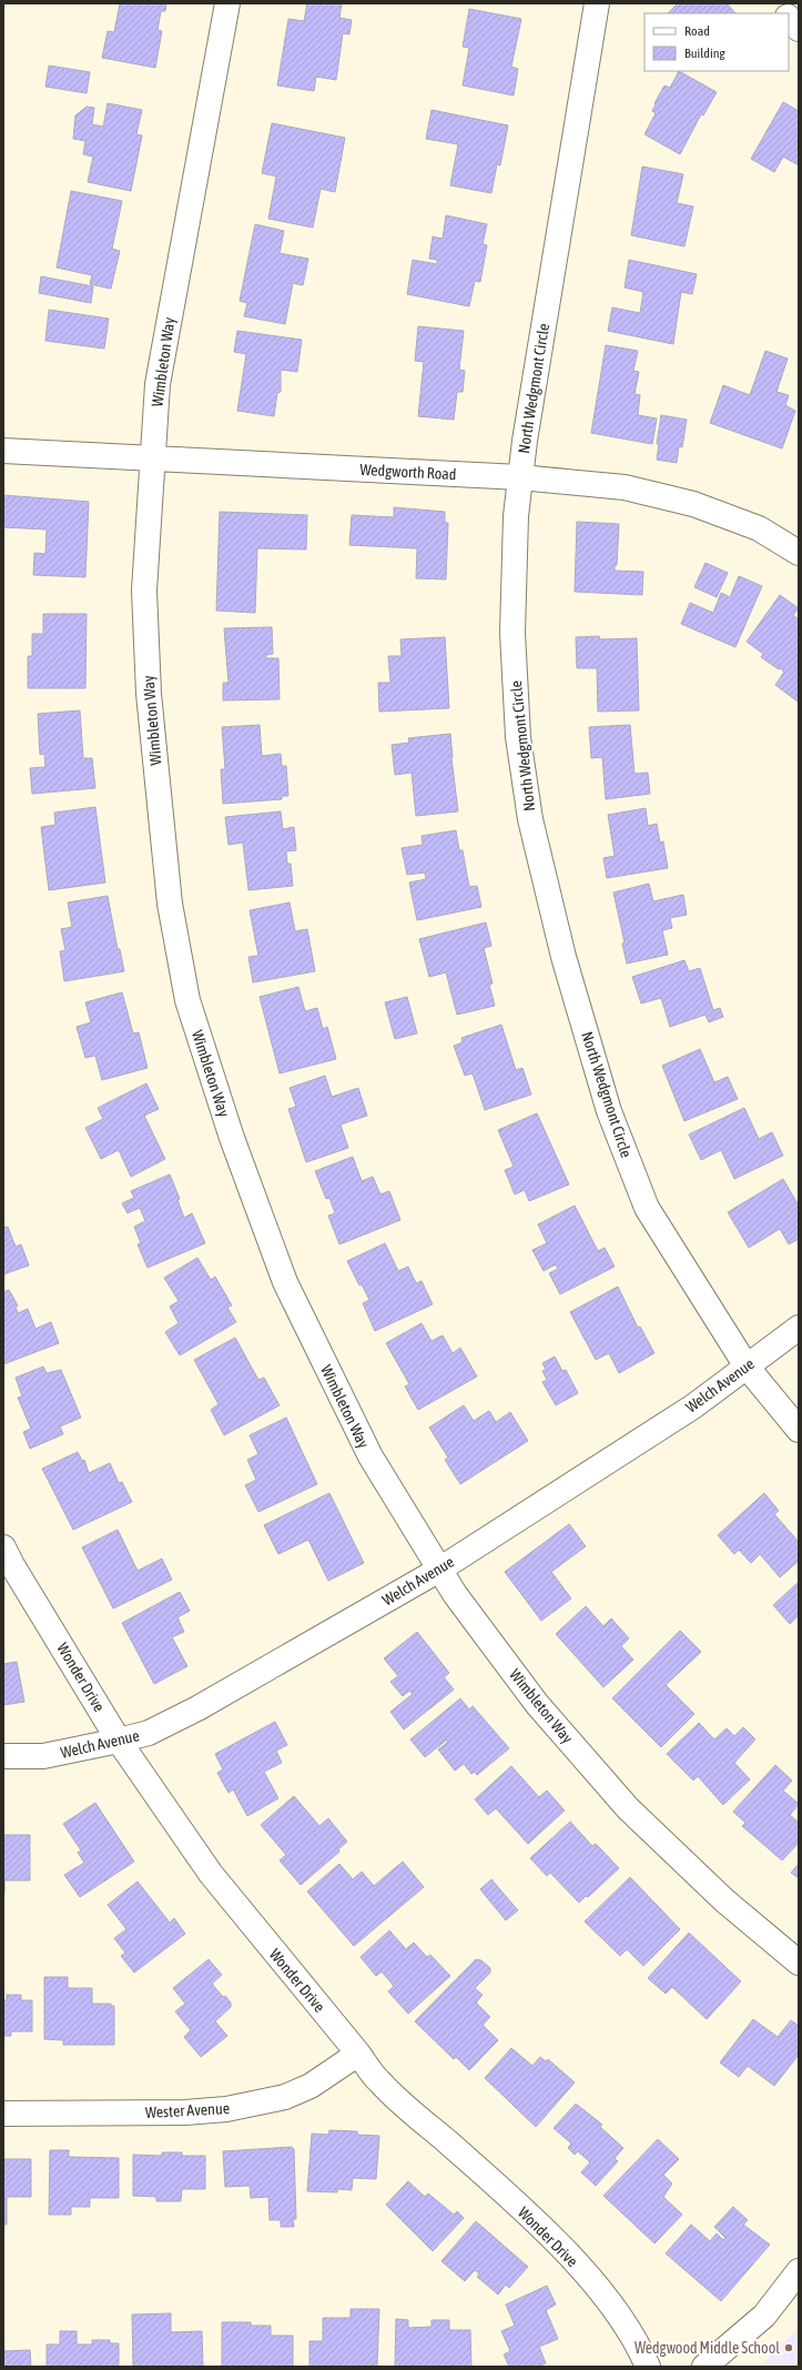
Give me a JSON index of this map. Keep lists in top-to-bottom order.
{
  "streets": {
    "street": [
      "Wimbleton Way",
      "North Wedgmont Circle",
      "Wedgworth Road",
      "Welch Avenue",
      "Wonder Drive",
      "Wester Avenue"
    ]
  },
  "crossings": [
    ["Wimbleton Way", "Wedgworth Road"],
    ["Wimbleton Way", "Welch Avenue"],
    ["North Wedgmont Circle", "Wedgworth Road"],
    ["North Wedgmont Circle", "Welch Avenue"],
    ["Welch Avenue", "Wonder Drive"],
    ["Wonder Drive", "Wester Avenue"]
  ],
  "places": ["Wedgwood Middle School"],
  "legend": ["Road", "Building"]
}
